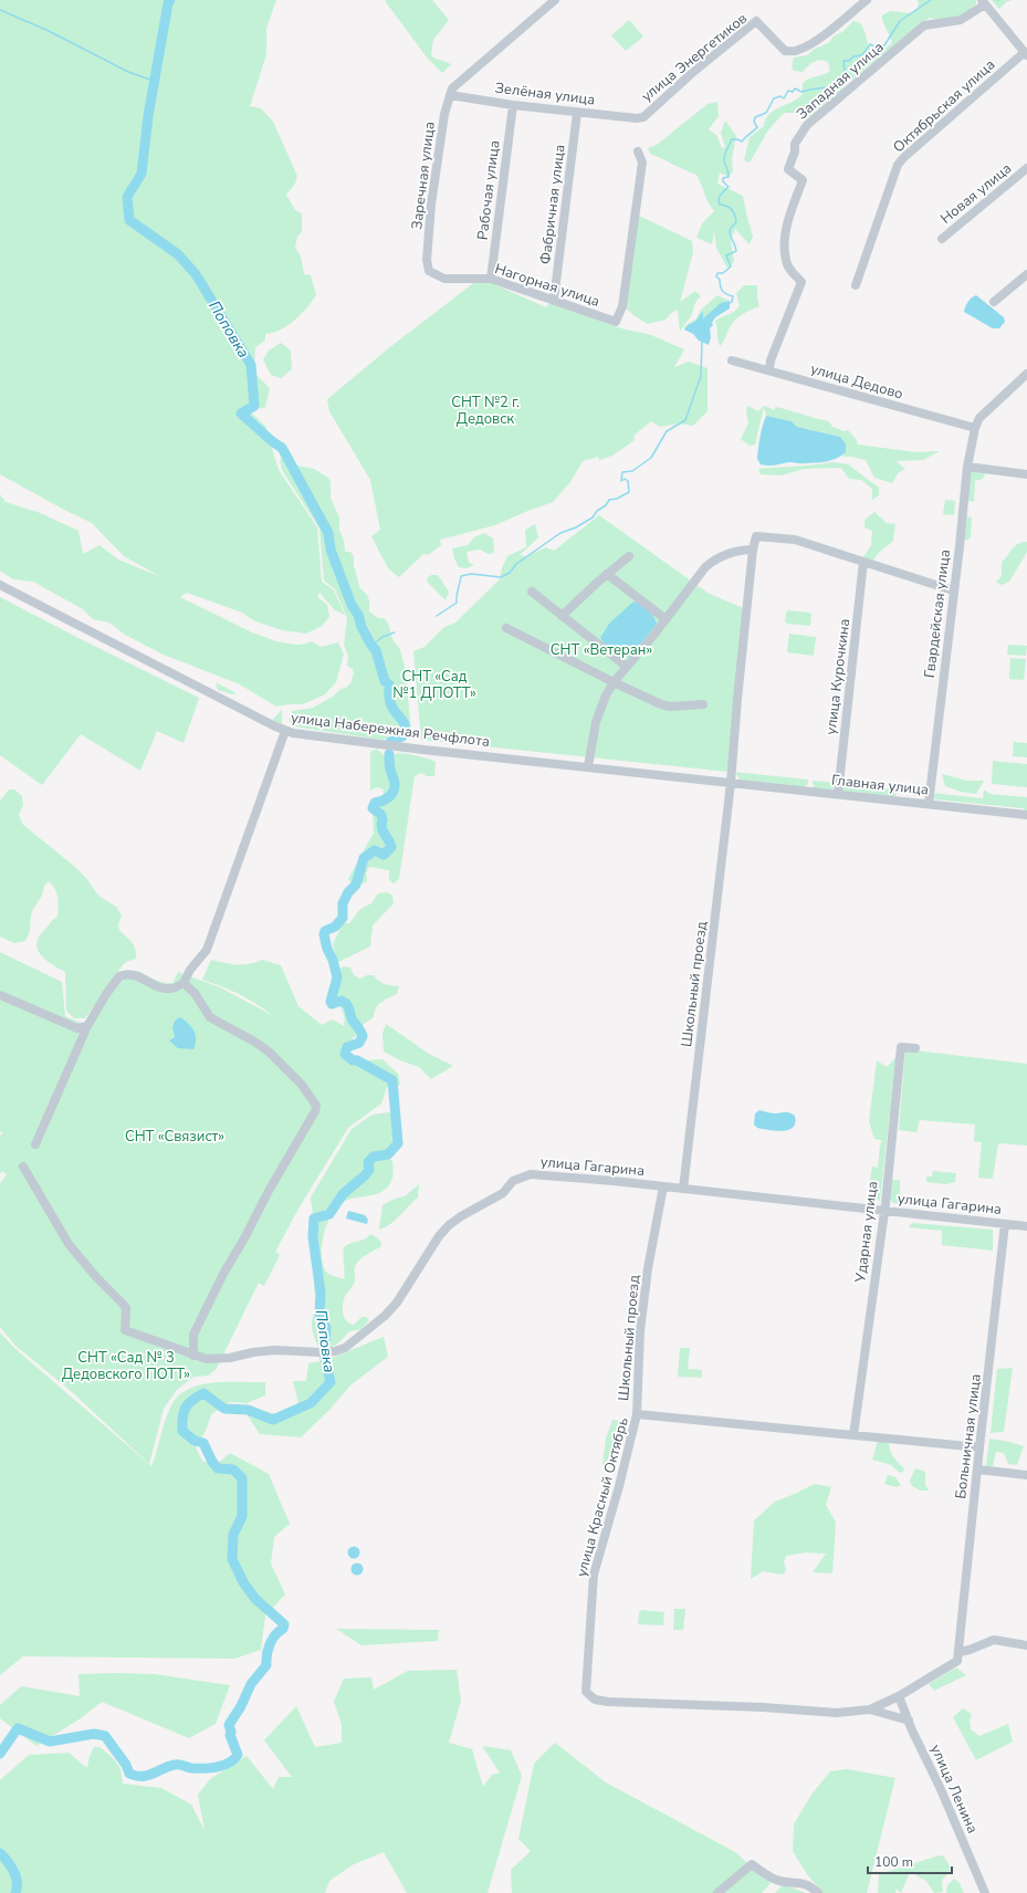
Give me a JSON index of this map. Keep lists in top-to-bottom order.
{
  "streets": {
    "street": [
      "улица Энергетиков",
      "Западная улица",
      "Зелёная улица",
      "Октябрьская улица",
      "Заречная улица",
      "Рабочая улица",
      "Новая улица",
      "Фабричная улица",
      "Нагорная улица",
      "улица Дедово",
      "Гвардейская улица",
      "улица Курочкина",
      "улица Набережная Речфлота",
      "Главная улица",
      "Школьный проезд",
      "улица Гагарина",
      "Ударная улица",
      "Больничная улица",
      "улица Красный Октябрь",
      "улица Ленина"
    ]
  },
  "crossings": [
    ["улица Энергетиков", "Зелёная улица"],
    ["Западная улица", "улица Дедово"],
    ["Зелёная улица", "Заречная улица"],
    ["Зелёная улица", "Рабочая улица"],
    ["Зелёная улица", "Фабричная улица"],
    ["Заречная улица", "Нагорная улица"],
    ["Рабочая улица", "Нагорная улица"],
    ["Фабричная улица", "Нагорная улица"],
    ["улица Дедово", "Гвардейская улица"],
    ["Гвардейская улица", "Главная улица"],
    ["улица Курочкина", "Главная улица"],
    ["улица Набережная Речфлота", "Главная улица"],
    ["улица Набережная Речфлота", "Школьный проезд"],
    ["Главная улица", "Школьный проезд"],
    ["Школьный проезд", "улица Гагарина"],
    ["Школьный проезд", "улица Красный Октябрь"],
    ["улица Гагарина", "Ударная улица"],
    ["улица Гагарина", "Больничная улица"],
    ["Ударная улица", "улица Красный Октябрь"],
    ["Больничная улица", "улица Красный Октябрь"],
    ["улица Красный Октябрь", "улица Ленина"]
  ],
  "water": ["Поповка"],
  "parks": [
    "СНТ №2 г. Дедовск",
    "СНТ «Ветеран»",
    "СНТ «Сад №1 ДПОТТ»",
    "СНТ «Связист»",
    "СНТ «Сад № 3 Дедовского ПОТТ»"
  ],
  "scale_bar": "100 m"
}
